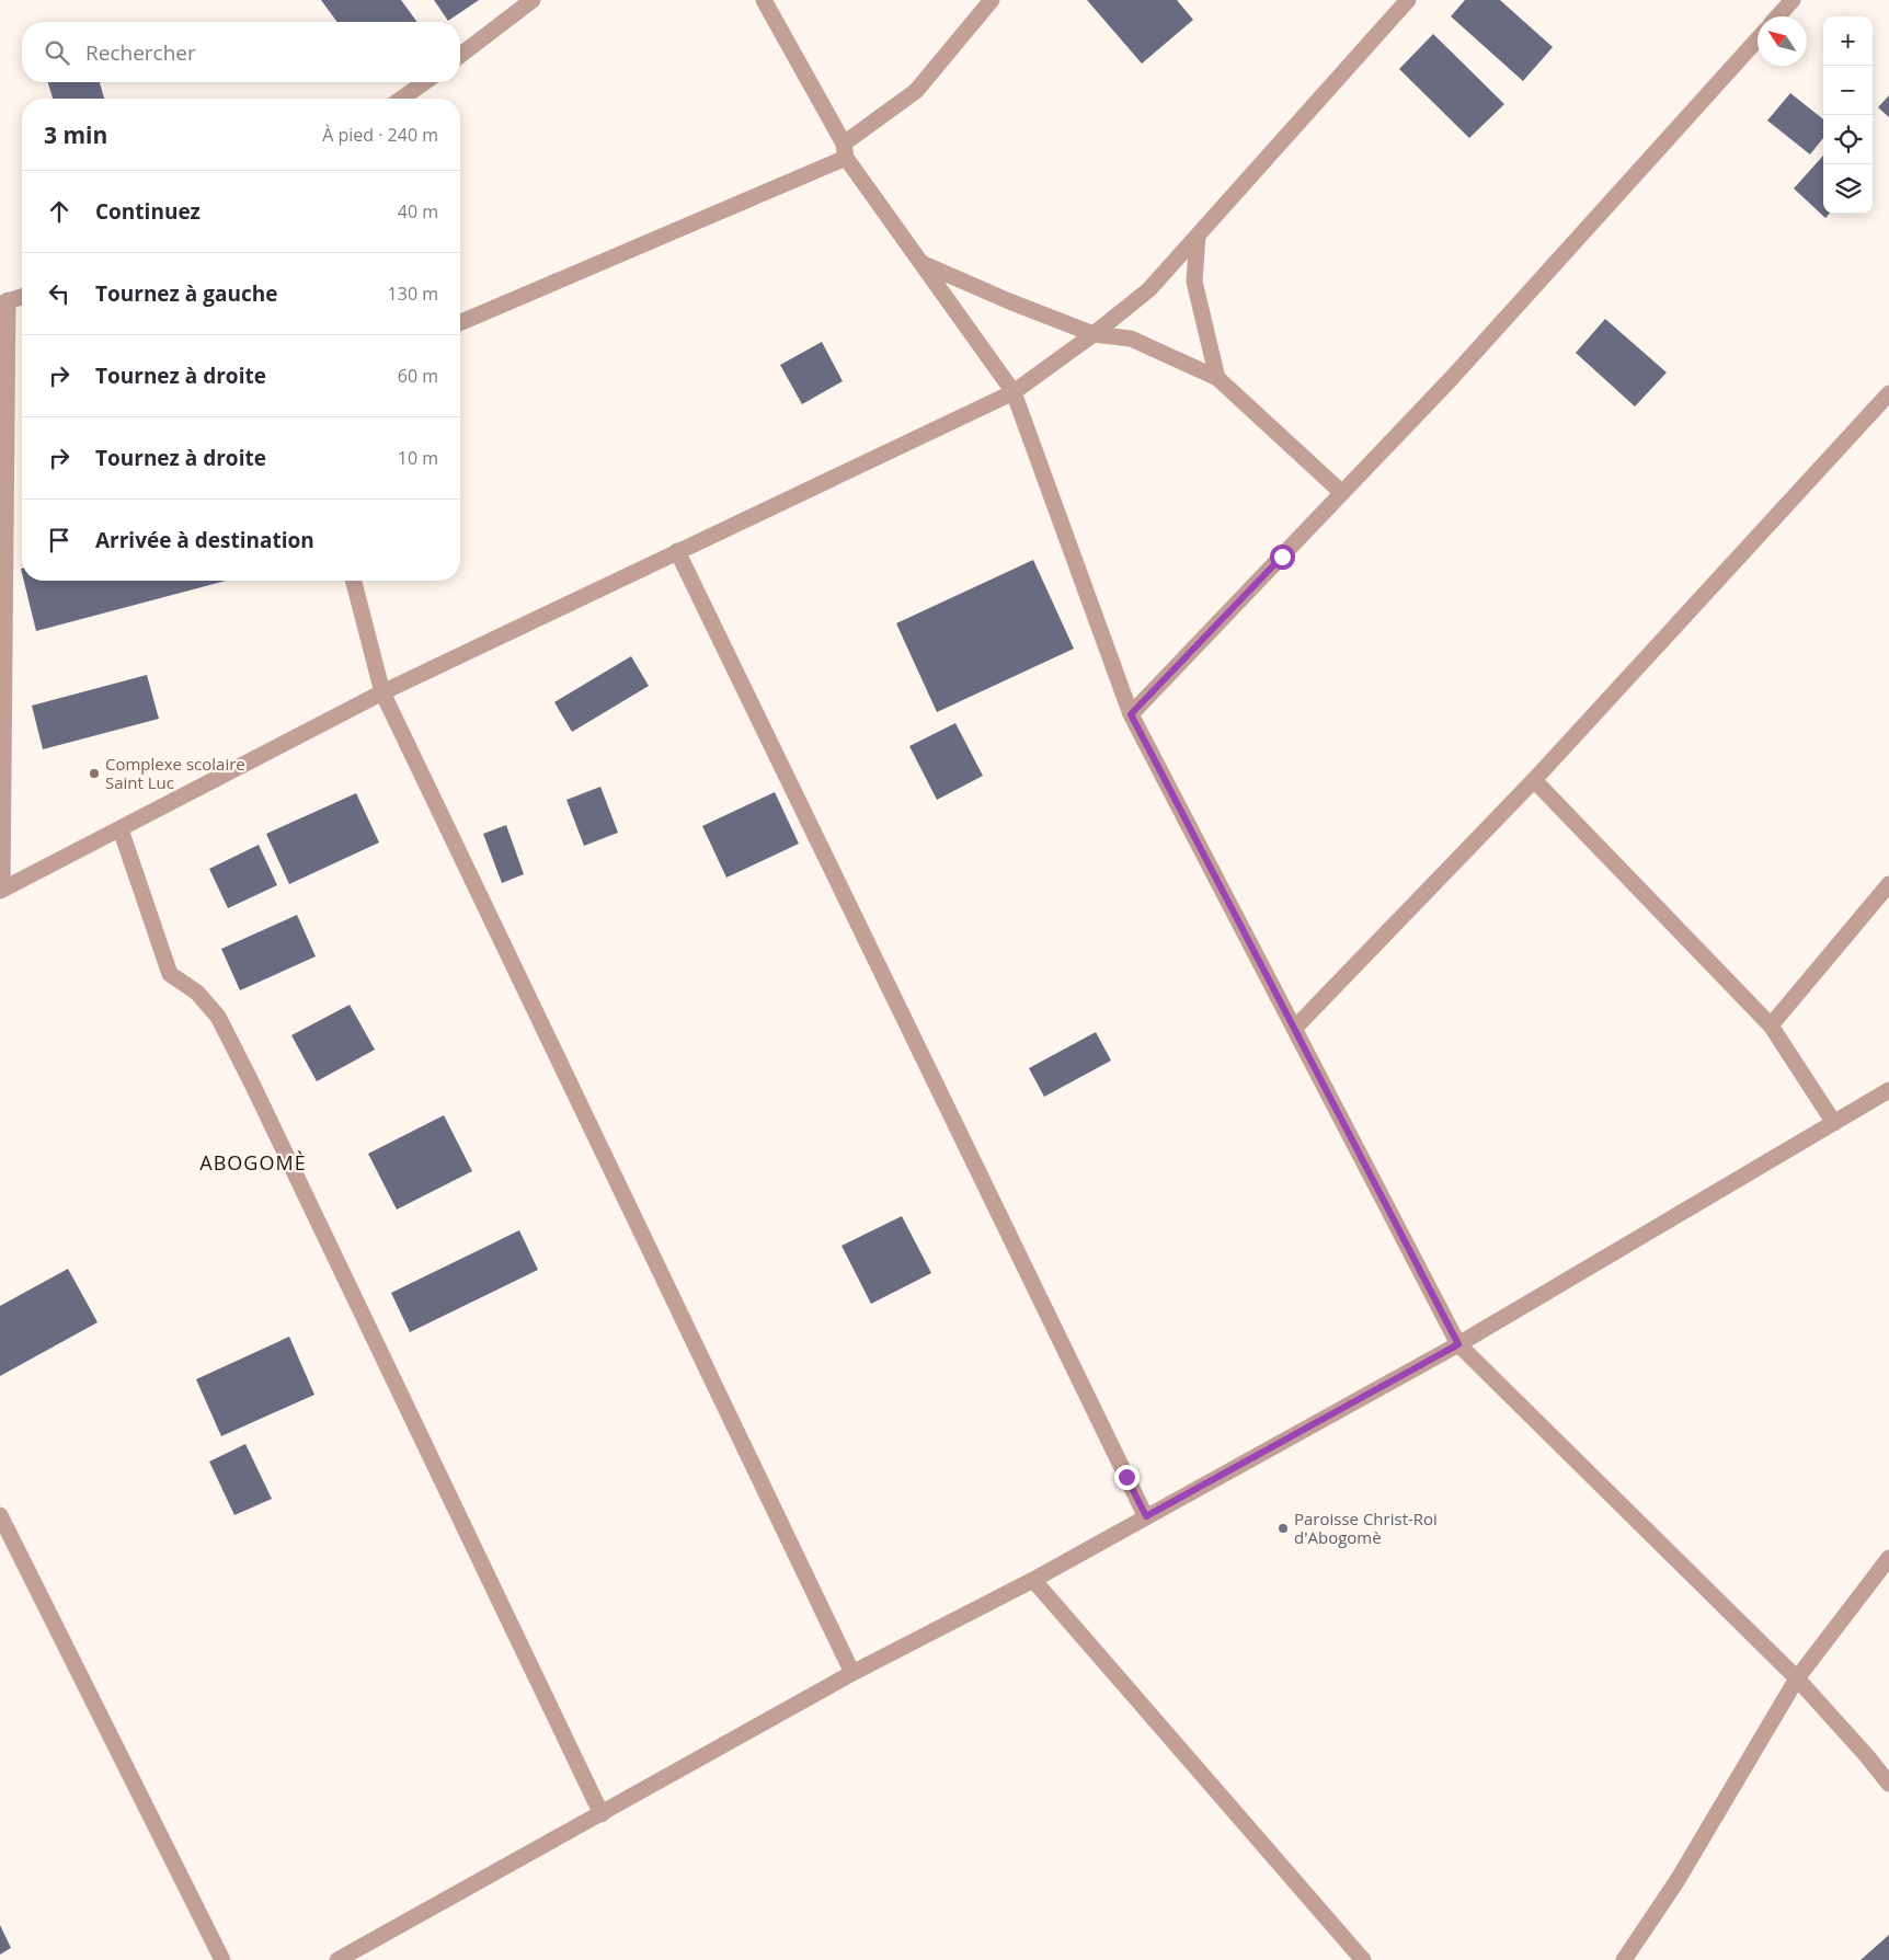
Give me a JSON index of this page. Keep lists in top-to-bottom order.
{
  "districts": ["ABOGOMÈ"],
  "places": ["Complexe scolaire Saint Luc", "Paroisse Christ-Roi d'Abogomè"],
  "north": "top left",
  "page": {
    "map_buttons": ["+", "−"],
    "search": "Rechercher",
    "heading": ["3 min", "À pied · 240 m"],
    "list": [
      ["Continuez", "40 m"],
      ["Tournez à gauche", "130 m"],
      ["Tournez à droite", "60 m"],
      ["Tournez à droite", "10 m"],
      "Arrivée à destination"
    ]
  }
}
